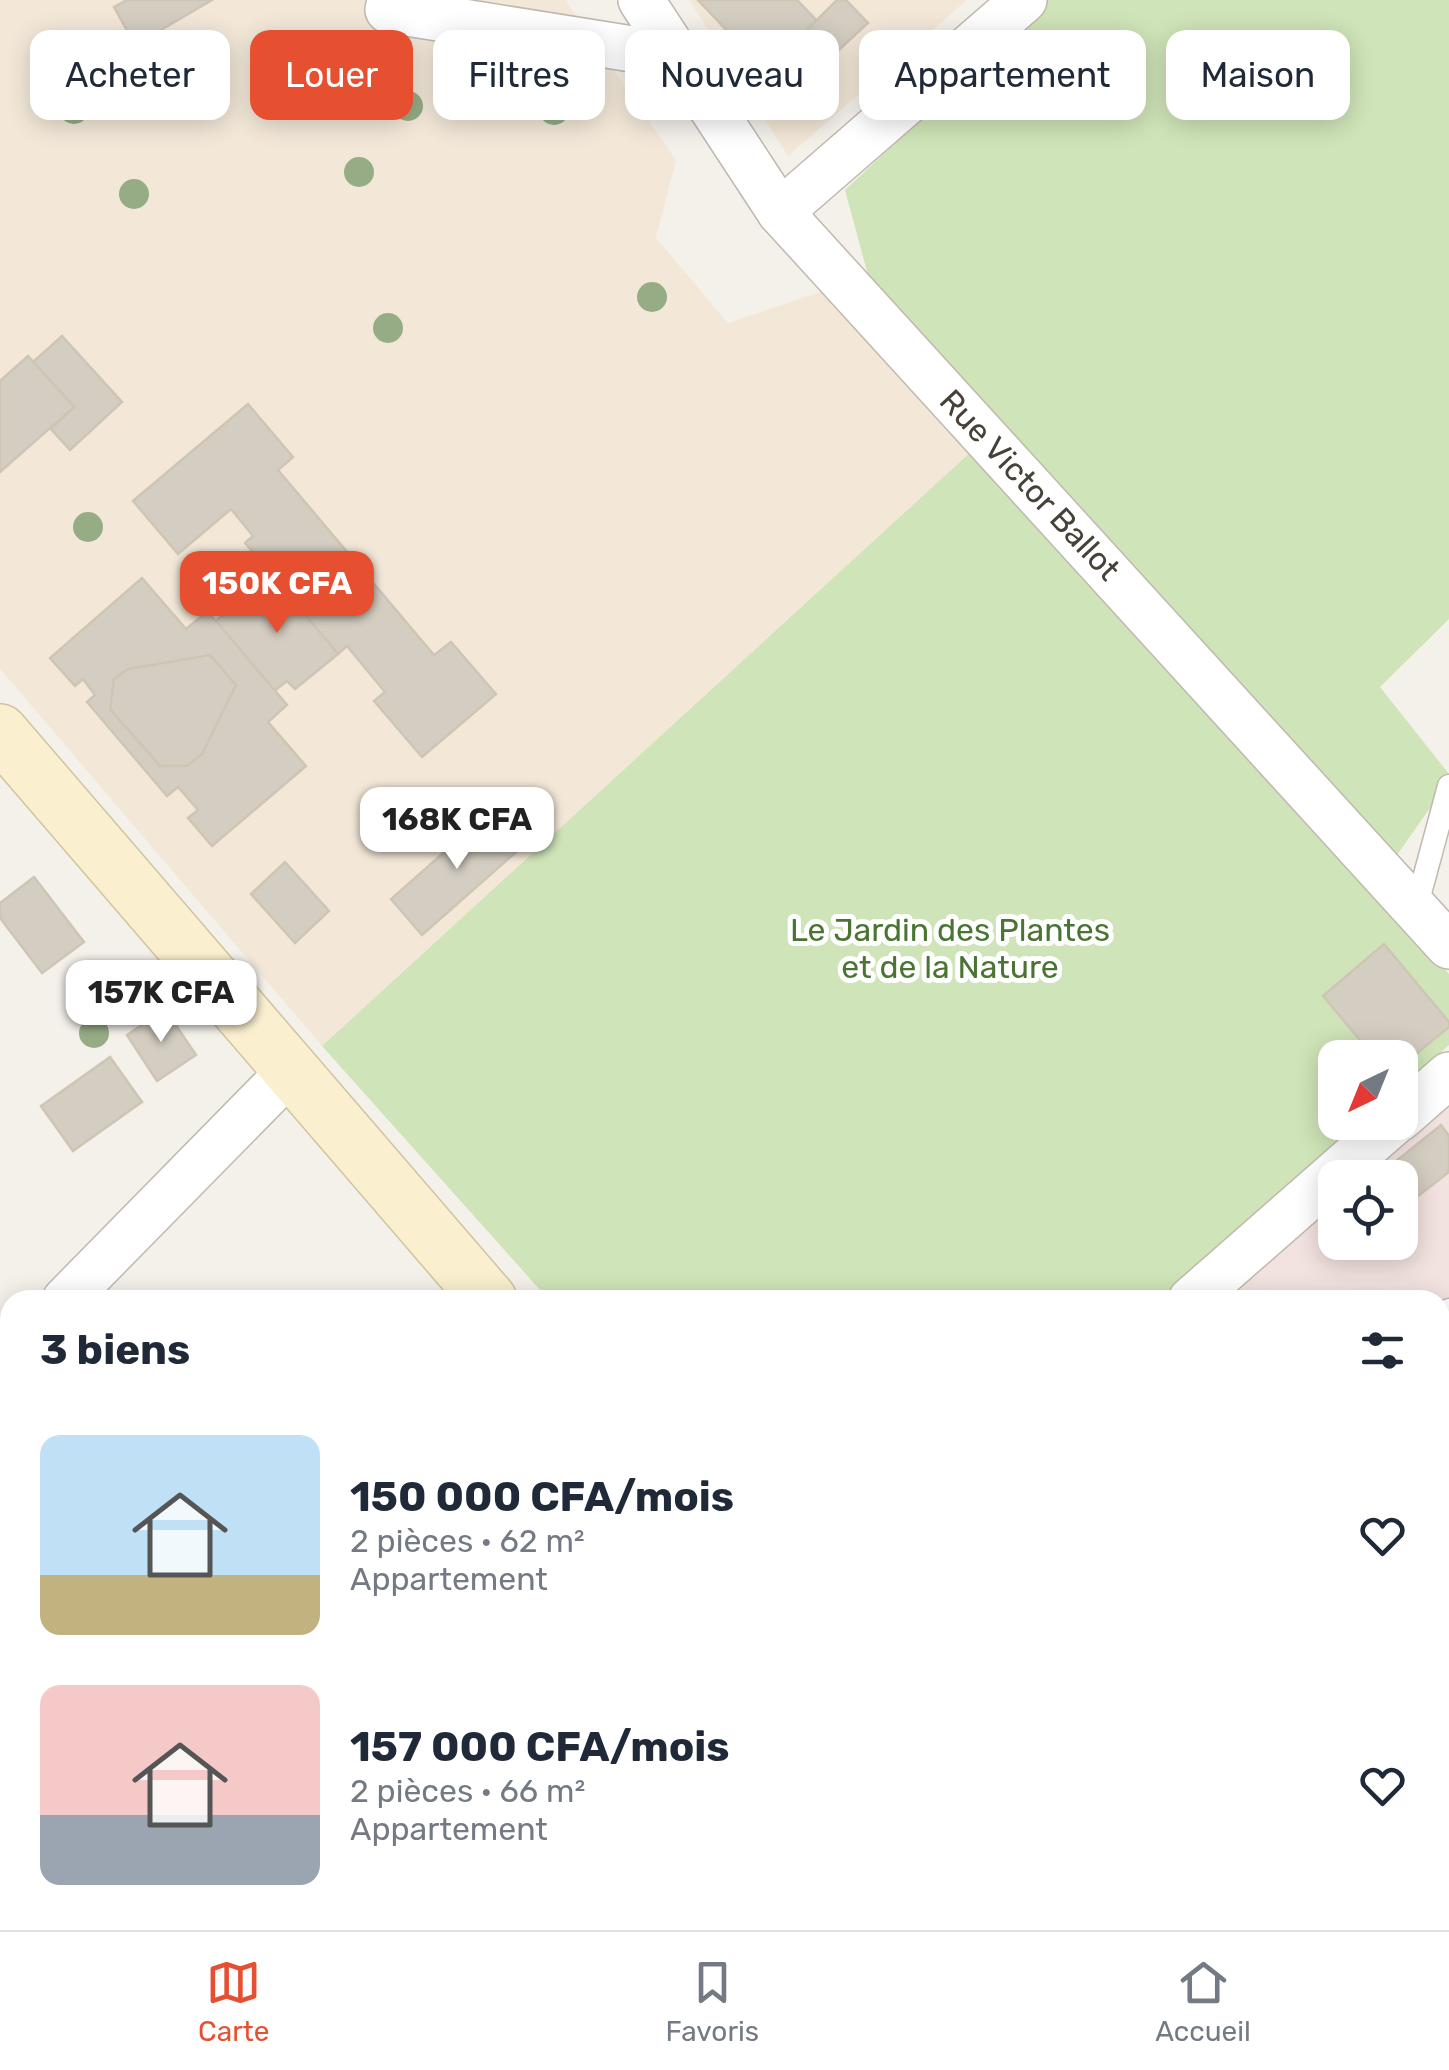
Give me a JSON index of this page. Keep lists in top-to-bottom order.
{
  "streets": {
    "street": ["Rue Victor Ballot"]
  },
  "parks": ["Le Jardin des Plantes et de la Nature"],
  "north": "bottom left",
  "page": {
    "chip": [
      "Acheter",
      "Louer",
      "Filtres",
      "Nouveau",
      "Appartement",
      "Maison"
    ],
    "price": ["150K CFA", "168K CFA", "157K CFA"],
    "heading": "3 biens",
    "list": [
      {
        "name": "150 000 CFA/mois",
        "note": "2 pièces · 62 m² · Appartement"
      },
      {
        "name": "157 000 CFA/mois",
        "note": "2 pièces · 66 m² · Appartement"
      }
    ],
    "tabs": ["Carte", "Favoris", "Accueil"]
  }
}
